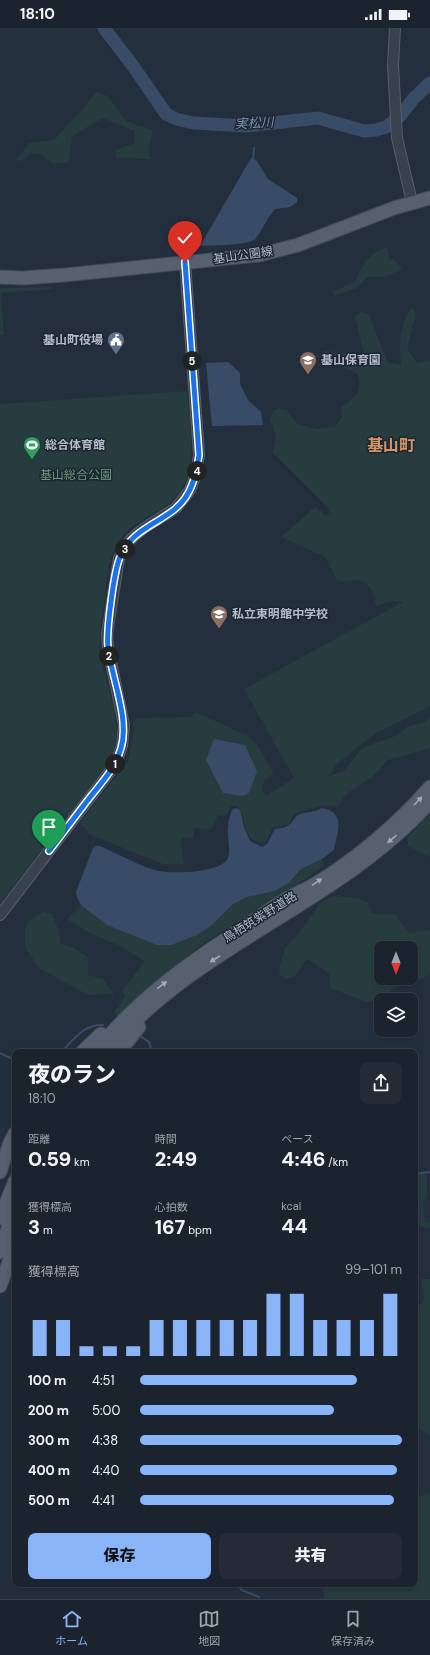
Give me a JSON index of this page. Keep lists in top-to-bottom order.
{
  "streets": {
    "main road": ["基山公園線", "鳥栖筑紫野道路"]
  },
  "districts": ["基山町"],
  "water": ["実松川"],
  "parks": ["基山総合公園"],
  "places": {
    "public building": ["基山町役場"],
    "school or university": ["基山保育園", "私立東明館中学校"],
    "sports": ["総合体育館"]
  },
  "north": "bottom",
  "page": {
    "status": "18:10",
    "pins": [
      "5",
      "4",
      "3",
      "2",
      "1"
    ],
    "heading": ["夜のラン", "18:10"],
    "stats": [
      ["距離", "0.59 km"],
      ["時間", "2:49"],
      ["ペース", "4:46 /km"],
      ["獲得標高", "3 m"],
      ["心拍数", "167 bpm"],
      ["kcal", "44"]
    ],
    "chart": ["獲得標高", "99–101 m"],
    "list": [
      {
        "name": "100 m",
        "note": "4:51"
      },
      {
        "name": "200 m",
        "note": "5:00"
      },
      {
        "name": "300 m",
        "note": "4:38"
      },
      {
        "name": "400 m",
        "note": "4:40"
      },
      {
        "name": "500 m",
        "note": "4:41"
      }
    ],
    "buttons": ["保存", "共有"],
    "tabs": ["ホーム", "地図", "保存済み"]
  }
}
